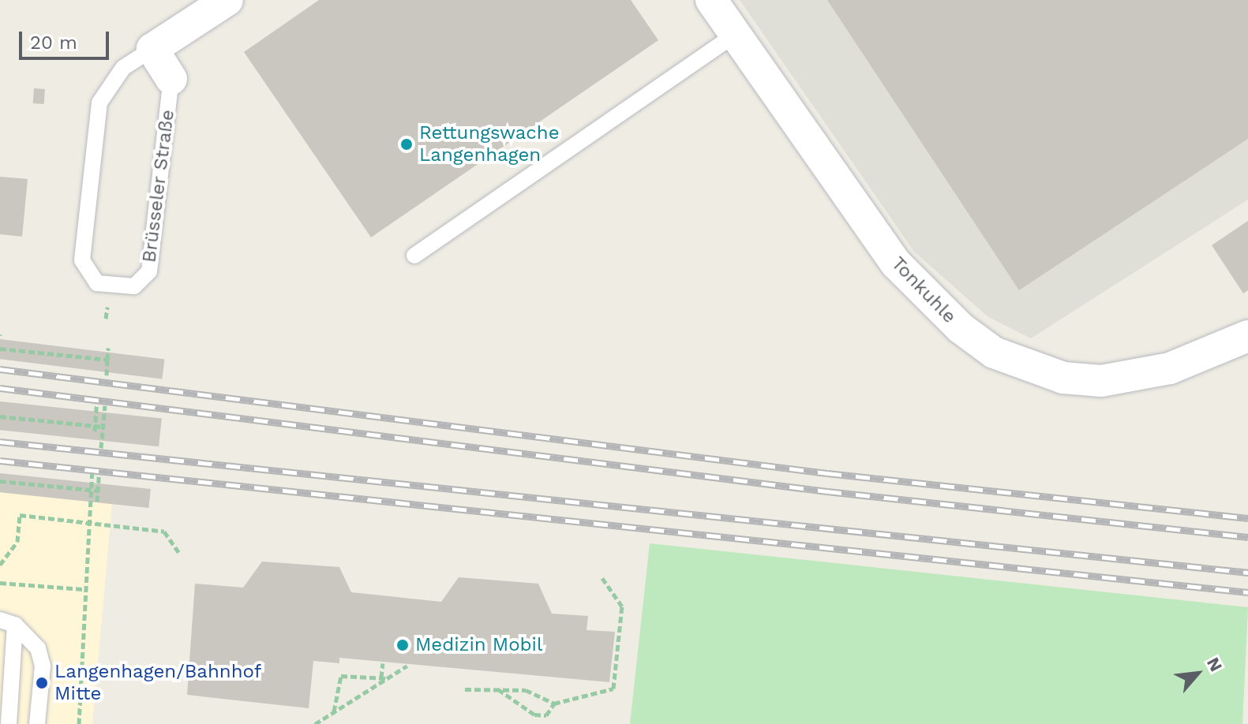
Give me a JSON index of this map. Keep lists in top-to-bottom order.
{
  "streets": {
    "street": ["Brüsseler Straße", "Tonkuhle"]
  },
  "places": ["Rettungswache Langenhagen", "Medizin Mobil", "Langenhagen/Bahnhof Mitte"],
  "scale_bar": "20 m",
  "north": "top right"
}
